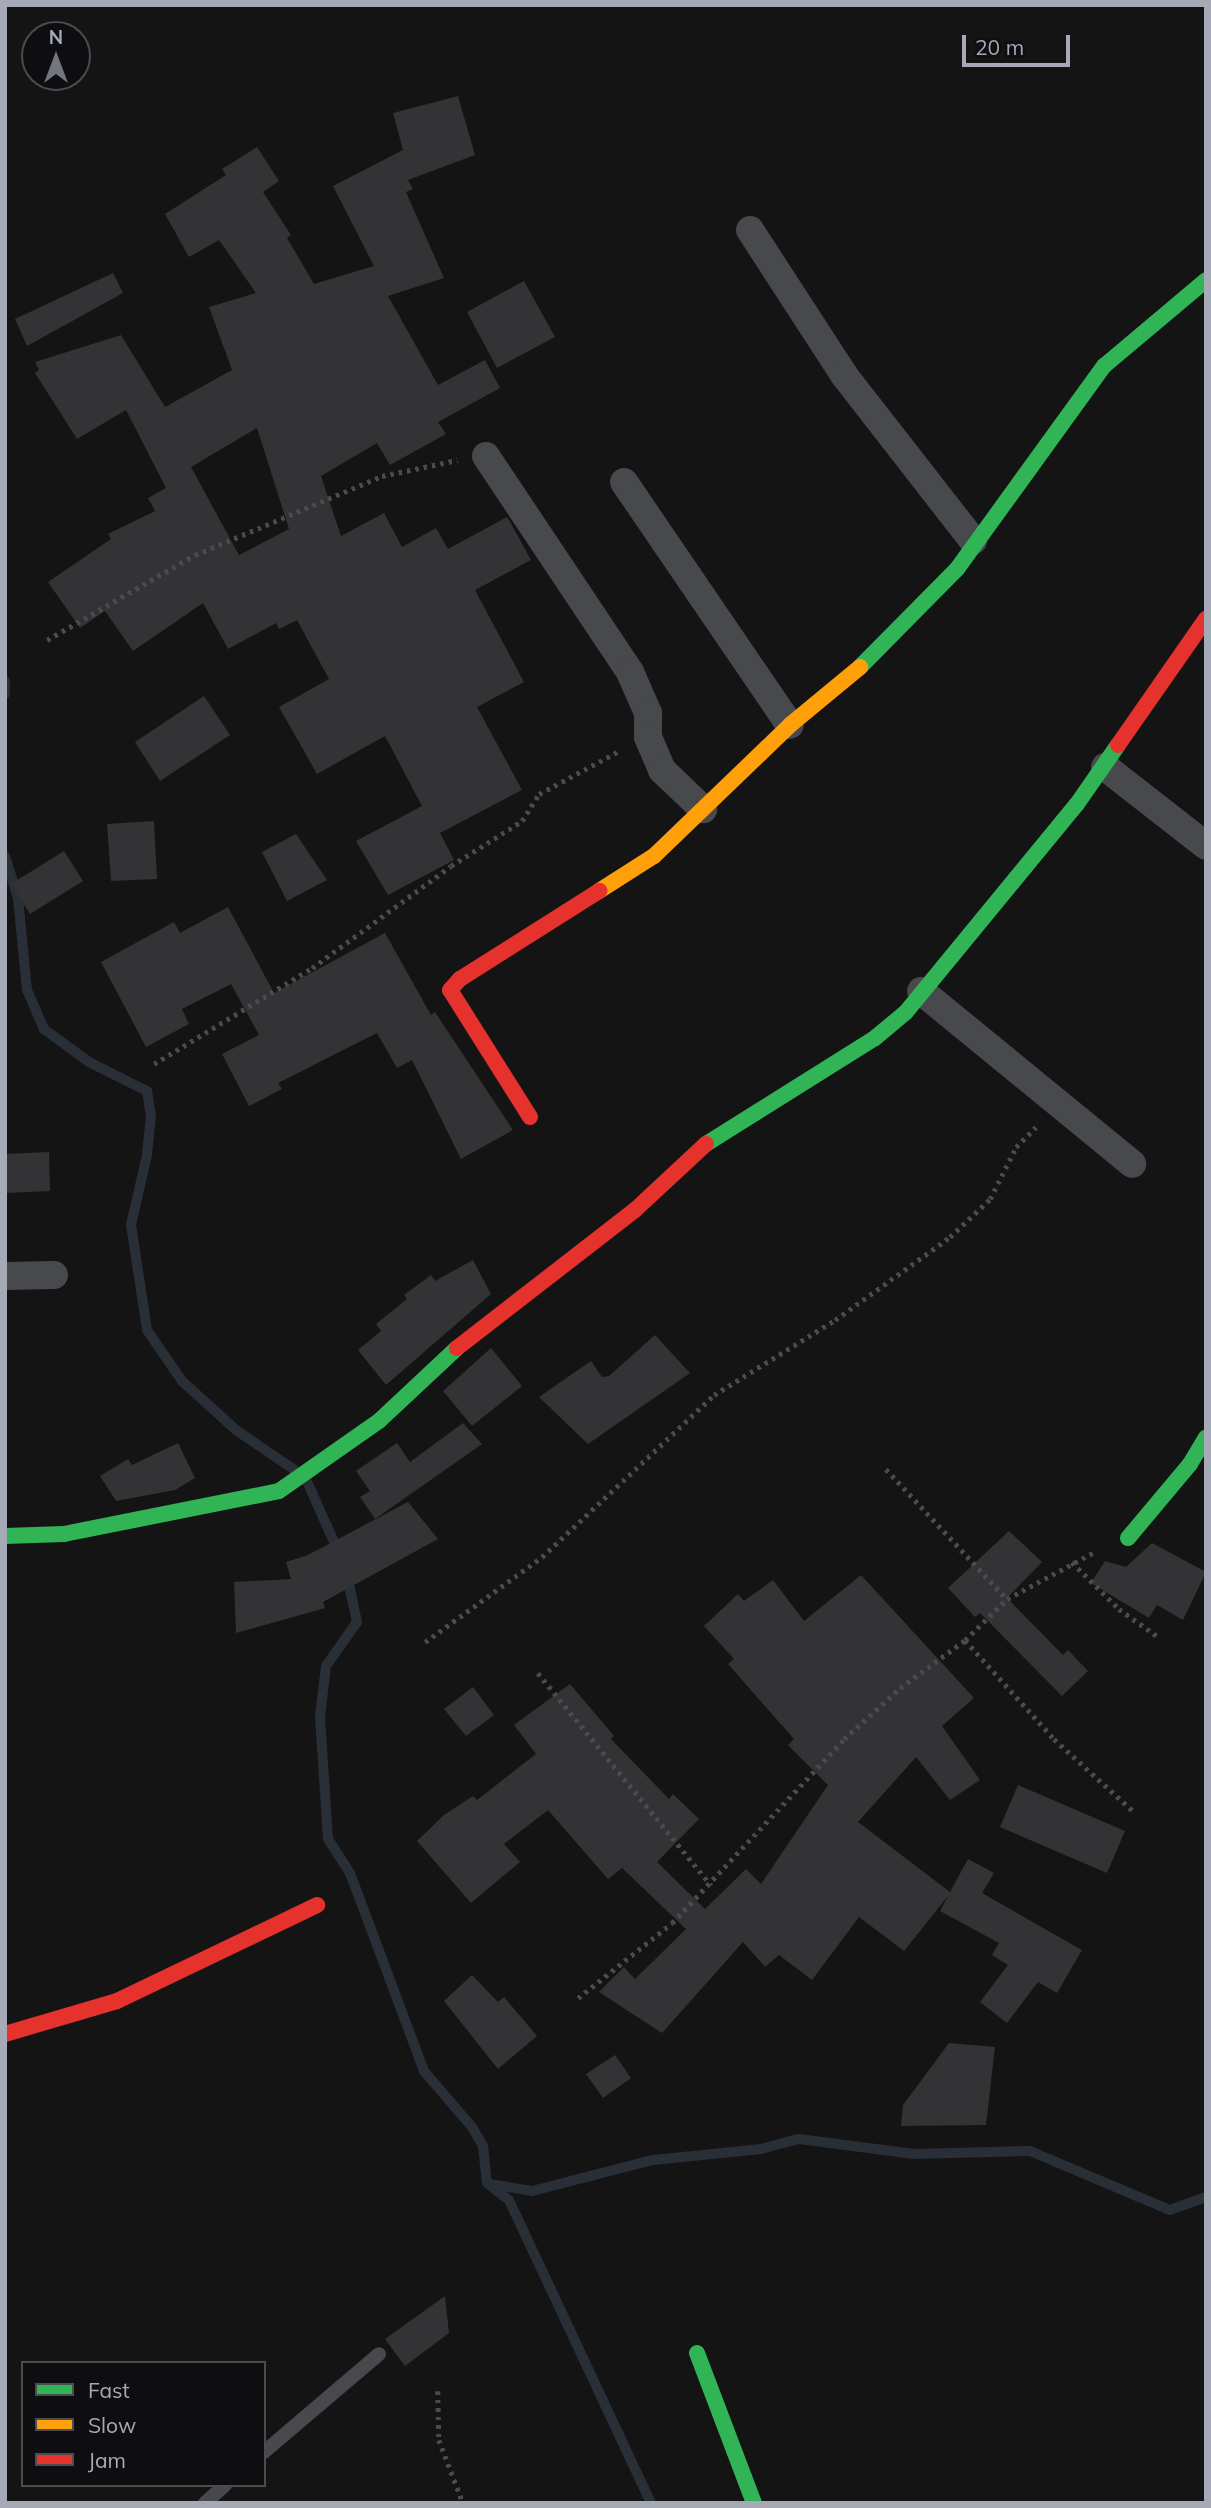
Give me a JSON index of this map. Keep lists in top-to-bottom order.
{
  "legend": ["Fast", "Slow", "Jam"],
  "scale_bar": "20 m",
  "north": "top"
}
